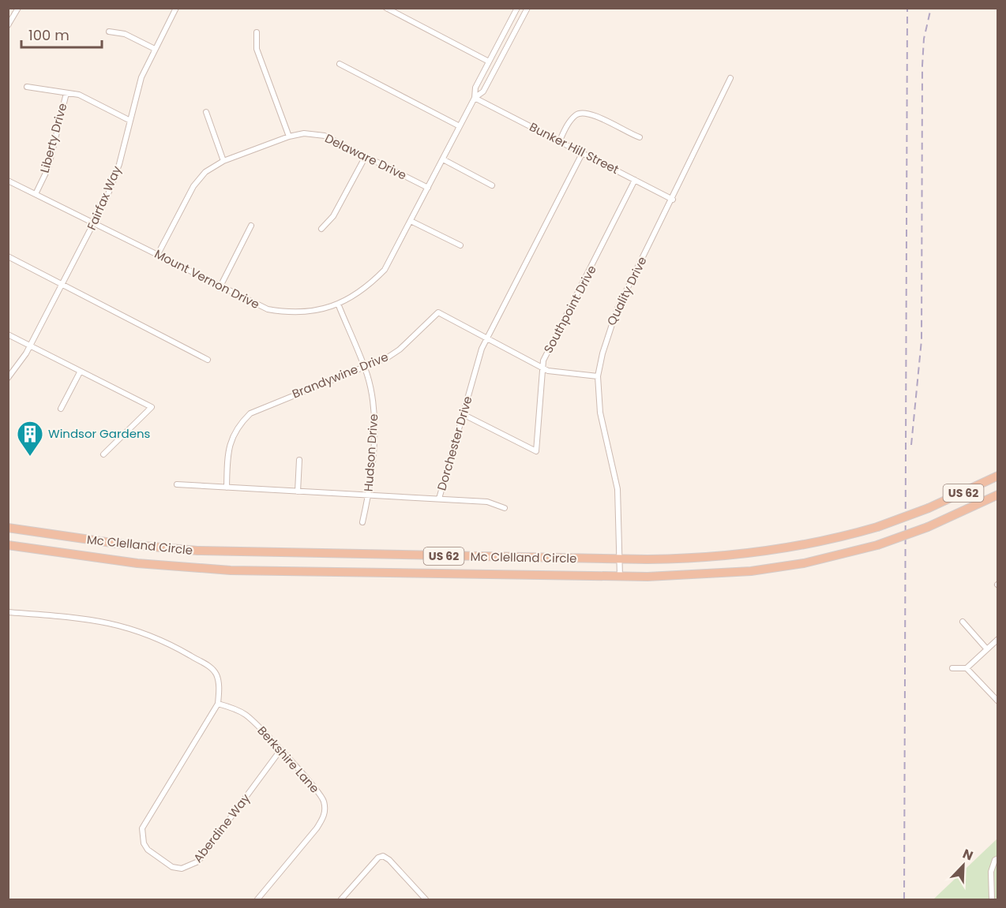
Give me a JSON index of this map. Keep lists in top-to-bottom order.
{
  "streets": {
    "highway": ["US 62", "Mc Clelland Circle"],
    "street": [
      "Liberty Drive",
      "Bunker Hill Street",
      "Delaware Drive",
      "Fairfax Way",
      "Mount Vernon Drive",
      "Quality Drive",
      "Southpoint Drive",
      "Brandywine Drive",
      "Dorchester Drive",
      "Hudson Drive",
      "Berkshire Lane",
      "Aberdine Way"
    ]
  },
  "crossings": [
    ["Liberty Drive", "Fairfax Way"],
    ["Liberty Drive", "Mount Vernon Drive"],
    ["Bunker Hill Street", "Mount Vernon Drive"],
    ["Bunker Hill Street", "Quality Drive"],
    ["Bunker Hill Street", "Southpoint Drive"],
    ["Bunker Hill Street", "Dorchester Drive"],
    ["Delaware Drive", "Mount Vernon Drive"],
    ["Fairfax Way", "Mount Vernon Drive"],
    ["Mount Vernon Drive", "Hudson Drive"],
    ["Quality Drive", "Brandywine Drive"],
    ["Quality Drive", "Mc Clelland Circle"],
    ["Southpoint Drive", "Brandywine Drive"],
    ["Southpoint Drive", "Dorchester Drive"],
    ["Brandywine Drive", "Dorchester Drive"],
    ["Brandywine Drive", "Hudson Drive"],
    ["Dorchester Drive", "Hudson Drive"],
    ["Berkshire Lane", "Aberdine Way"]
  ],
  "places": {
    "building": ["Windsor Gardens"]
  },
  "scale_bar": "100 m",
  "north": "top right"
}
